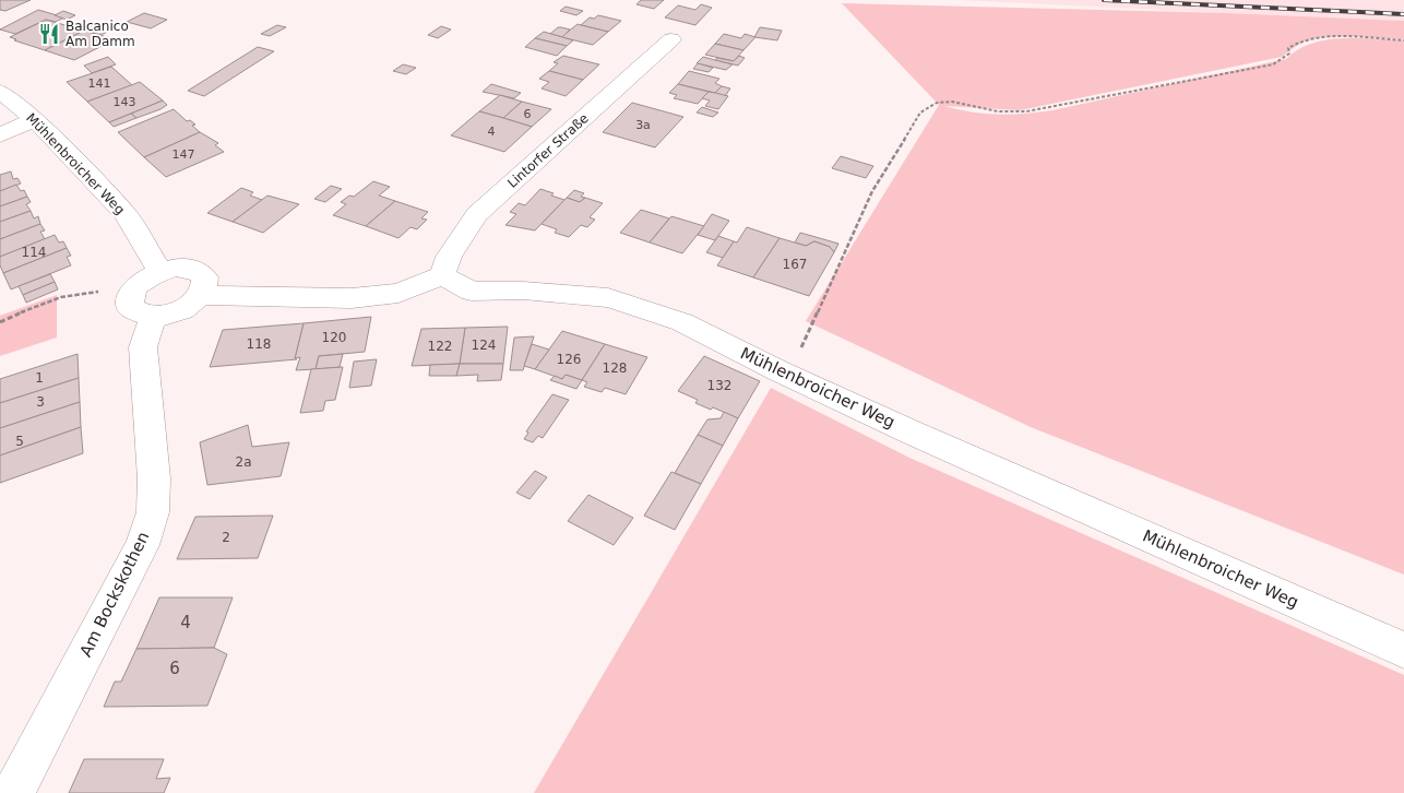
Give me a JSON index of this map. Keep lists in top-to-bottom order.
{
  "streets": {
    "street": ["Lintorfer Straße", "Mühlenbroicher Weg", "Am Bockskothen"]
  },
  "crossings": [
    ["Lintorfer Straße", "Mühlenbroicher Weg"]
  ],
  "places": {
    "restaurant": ["Balcanico Am Damm"]
  },
  "house_numbers": [
    "141",
    "143",
    "6",
    "3a",
    "4",
    "147",
    "114",
    "167",
    "120",
    "118",
    "124",
    "122",
    "126",
    "128",
    "1",
    "132",
    "3",
    "5",
    "2a",
    "2",
    "4",
    "6"
  ]
}
